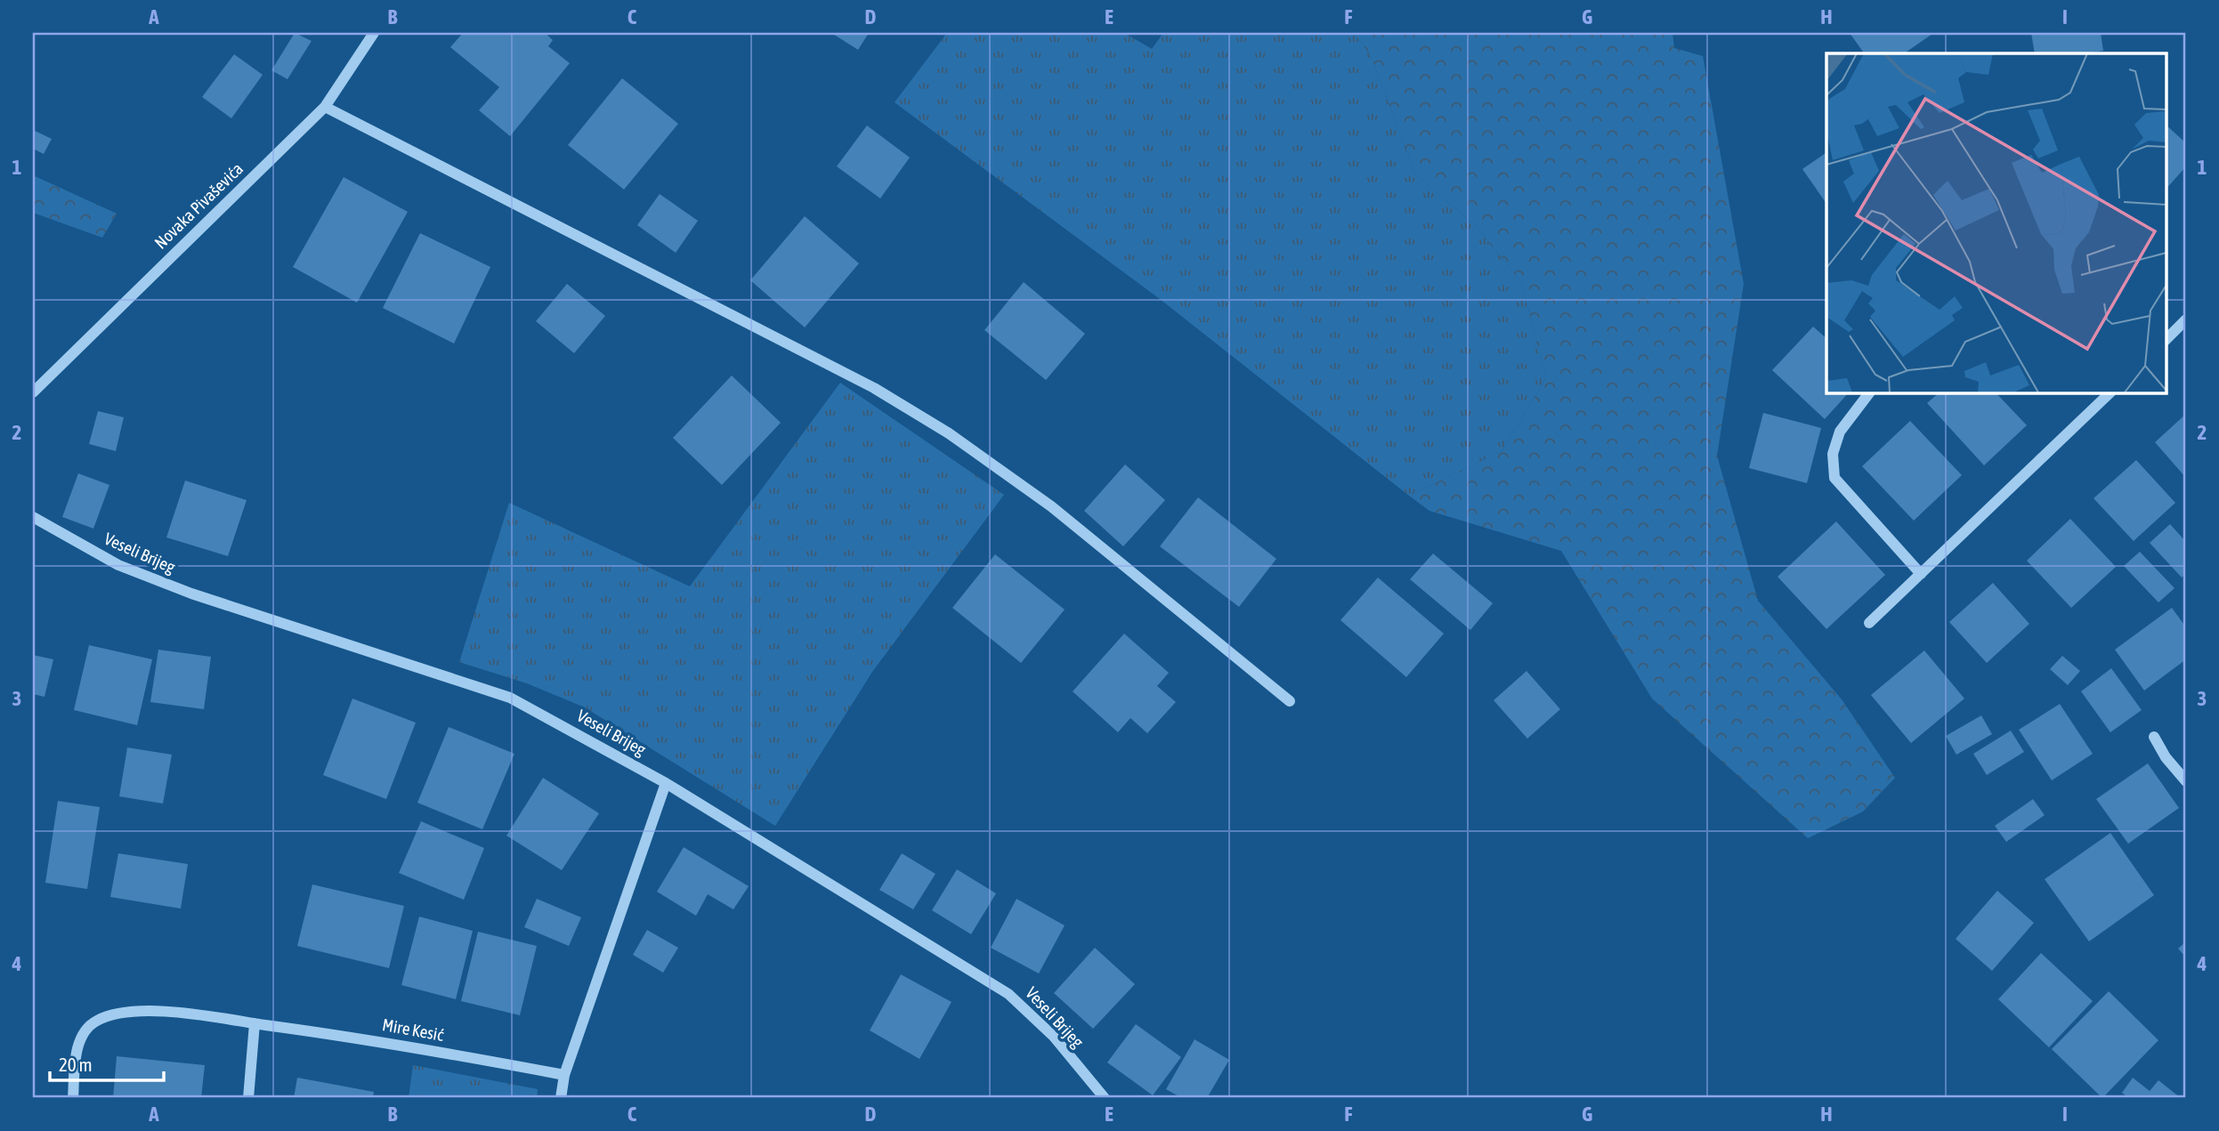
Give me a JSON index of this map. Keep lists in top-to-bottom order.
{
  "streets": {
    "street": ["Novaka Pivaševića", "Veseli Brijeg", "Mire Kesić"]
  },
  "scale_bar": "20 m",
  "grid": {
    "columns": [
      "A",
      "B",
      "C",
      "D",
      "E",
      "F",
      "G",
      "H",
      "I"
    ],
    "rows": [
      "1",
      "2",
      "3",
      "4"
    ]
  }
}
